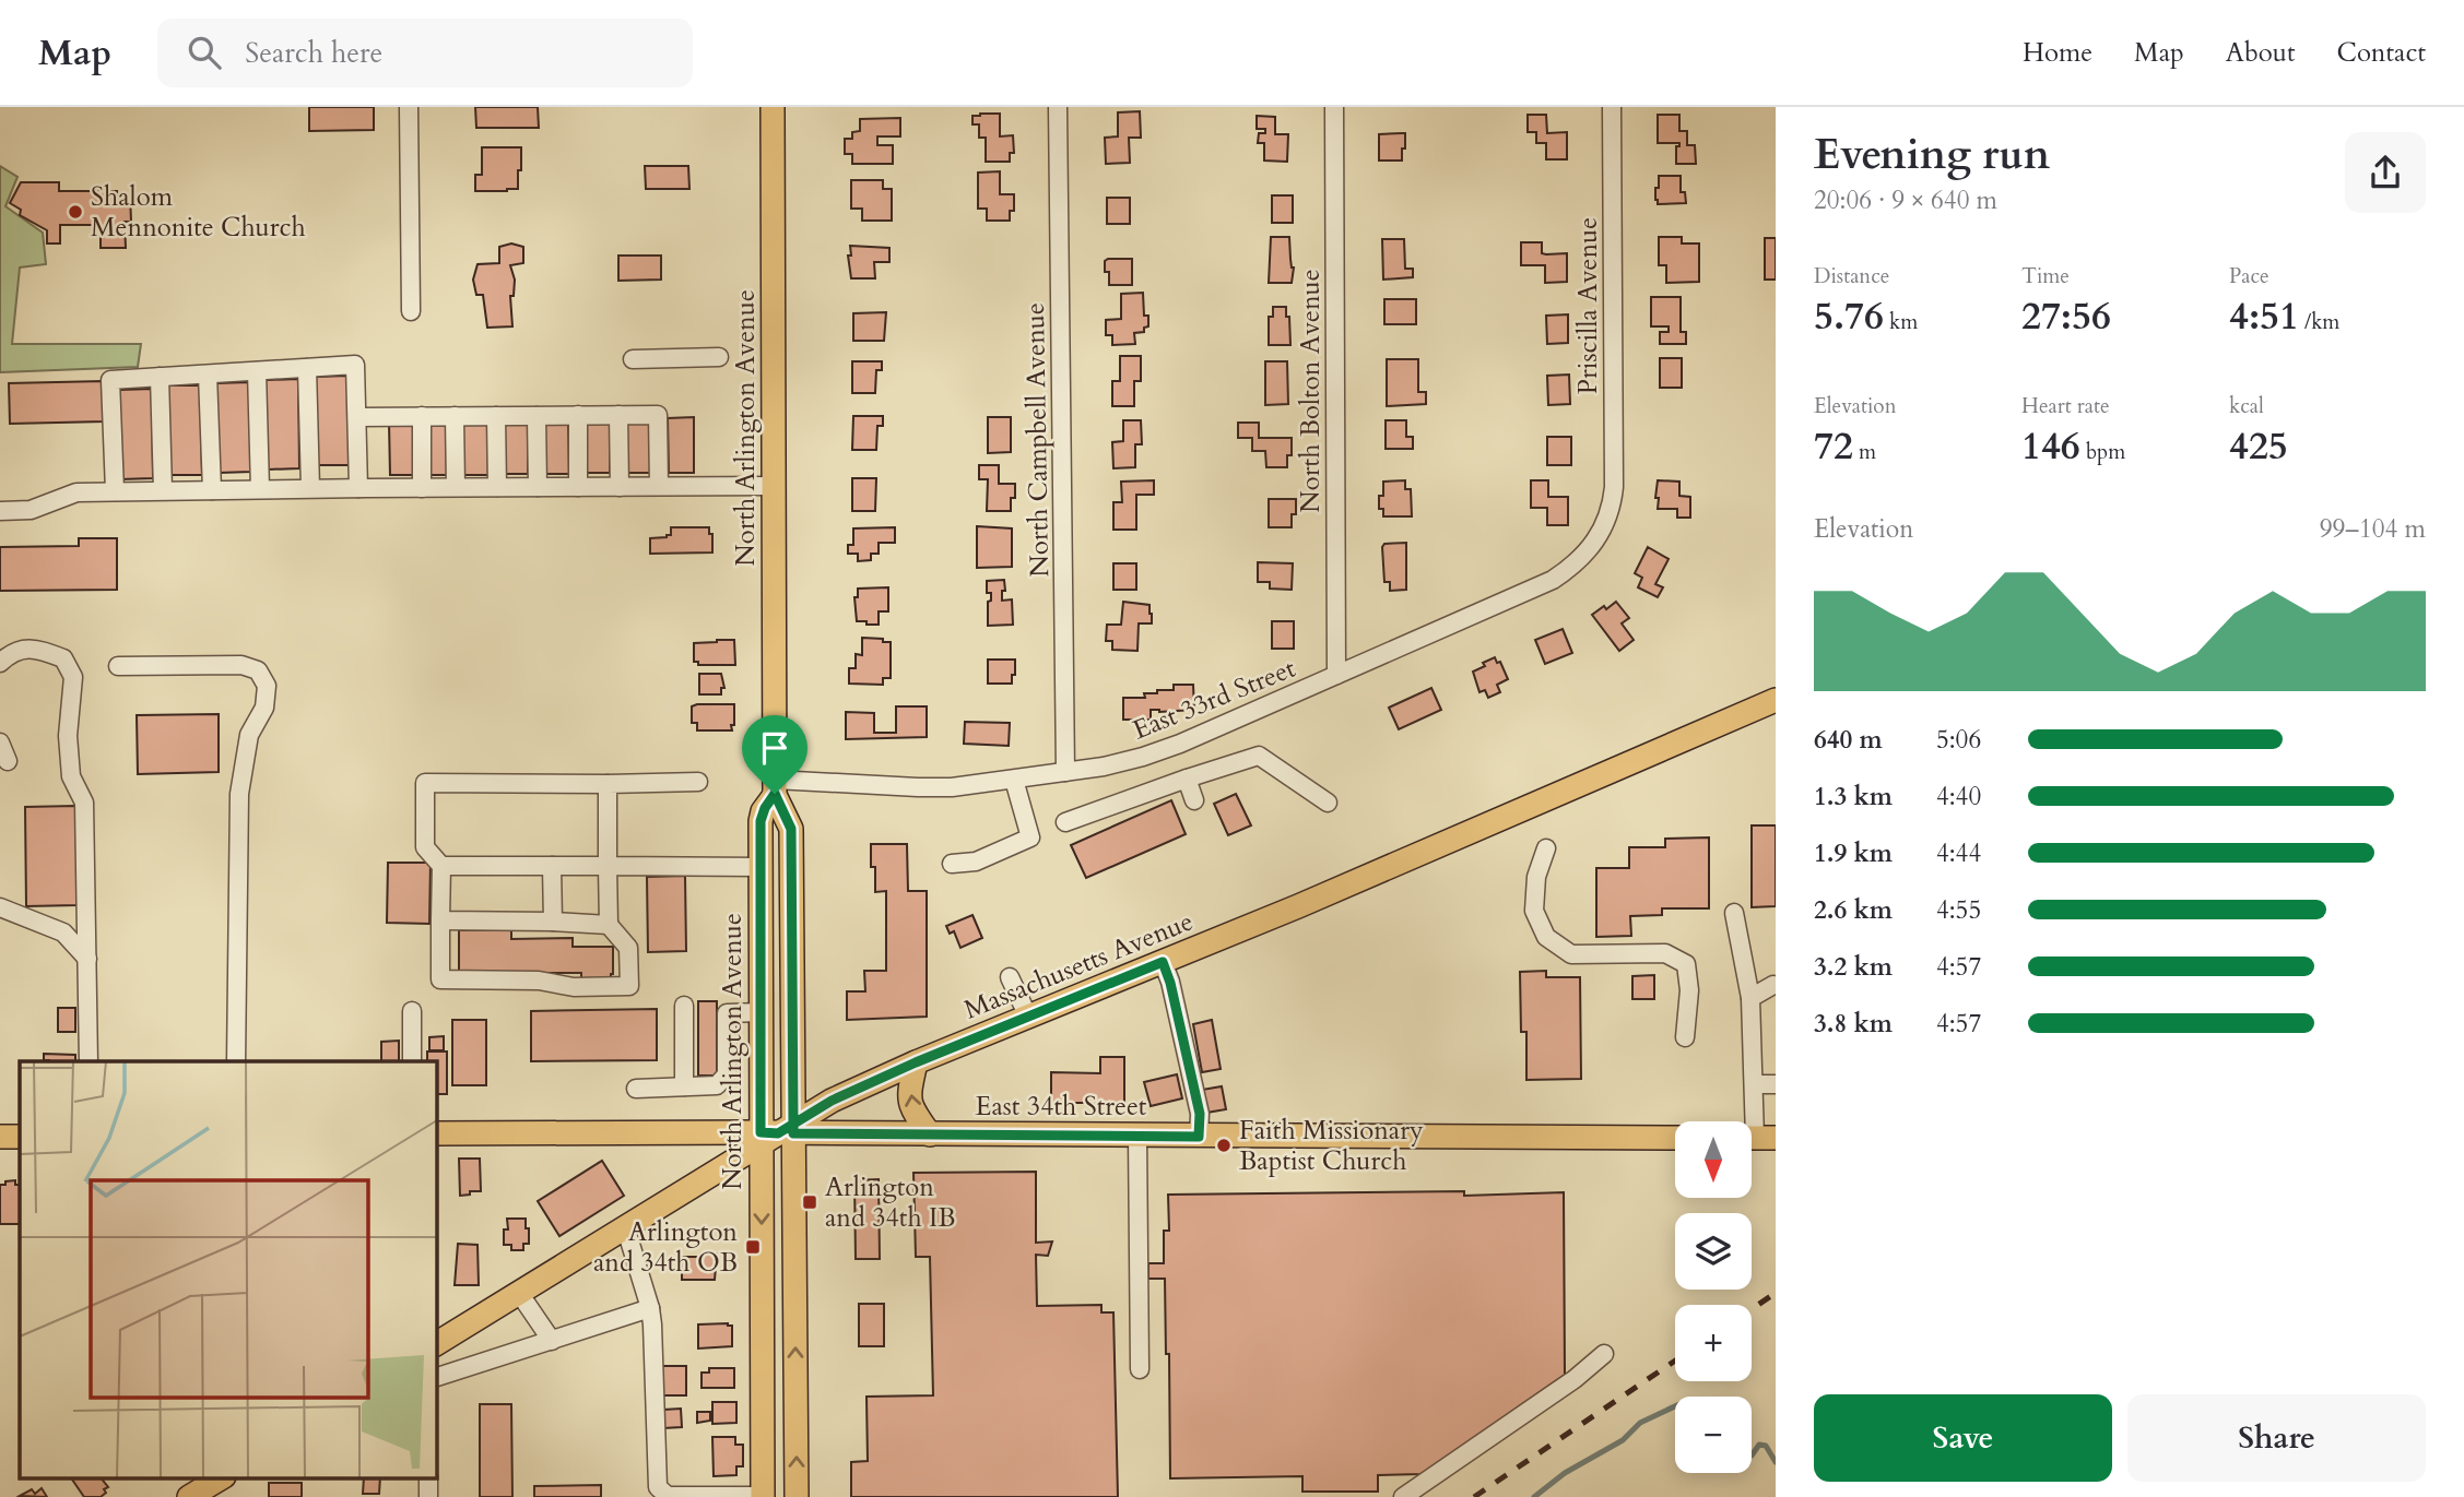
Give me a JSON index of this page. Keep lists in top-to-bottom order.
{
  "streets": {
    "main road": ["North Arlington Avenue", "Massachusetts Avenue", "East 34th Street"],
    "street": [
      "Priscilla Avenue",
      "North Bolton Avenue",
      "North Campbell Avenue",
      "East 33rd Street"
    ]
  },
  "crossings": [
    ["Priscilla Avenue", "East 33rd Street"],
    ["North Bolton Avenue", "East 33rd Street"],
    ["North Arlington Avenue", "East 33rd Street"],
    ["North Arlington Avenue", "Massachusetts Avenue"],
    ["North Arlington Avenue", "East 34th Street"],
    ["North Campbell Avenue", "East 33rd Street"],
    ["Massachusetts Avenue", "East 34th Street"]
  ],
  "places": {
    "other": ["Shalom Mennonite Church", "Faith Missionary Baptist Church"],
    "transit": ["Arlington and 34th IB", "Arlington and 34th OB"]
  },
  "north": "bottom",
  "page": {
    "header": "Map",
    "search": "Search here",
    "nav": [
      "Home",
      "Map",
      "About",
      "Contact"
    ],
    "heading": ["Evening run", "20:06 · 9 × 640 m"],
    "stats": [
      ["Distance", "5.76 km"],
      ["Time", "27:56"],
      ["Pace", "4:51 /km"],
      ["Elevation", "72 m"],
      ["Heart rate", "146 bpm"],
      ["kcal", "425"]
    ],
    "chart": ["Elevation", "99–104 m"],
    "list": [
      {
        "name": "640 m",
        "note": "5:06"
      },
      {
        "name": "1.3 km",
        "note": "4:40"
      },
      {
        "name": "1.9 km",
        "note": "4:44"
      },
      {
        "name": "2.6 km",
        "note": "4:55"
      },
      {
        "name": "3.2 km",
        "note": "4:57"
      },
      {
        "name": "3.8 km",
        "note": "4:57"
      }
    ],
    "map_buttons": ["+", "−"],
    "buttons": ["Save", "Share"]
  }
}
